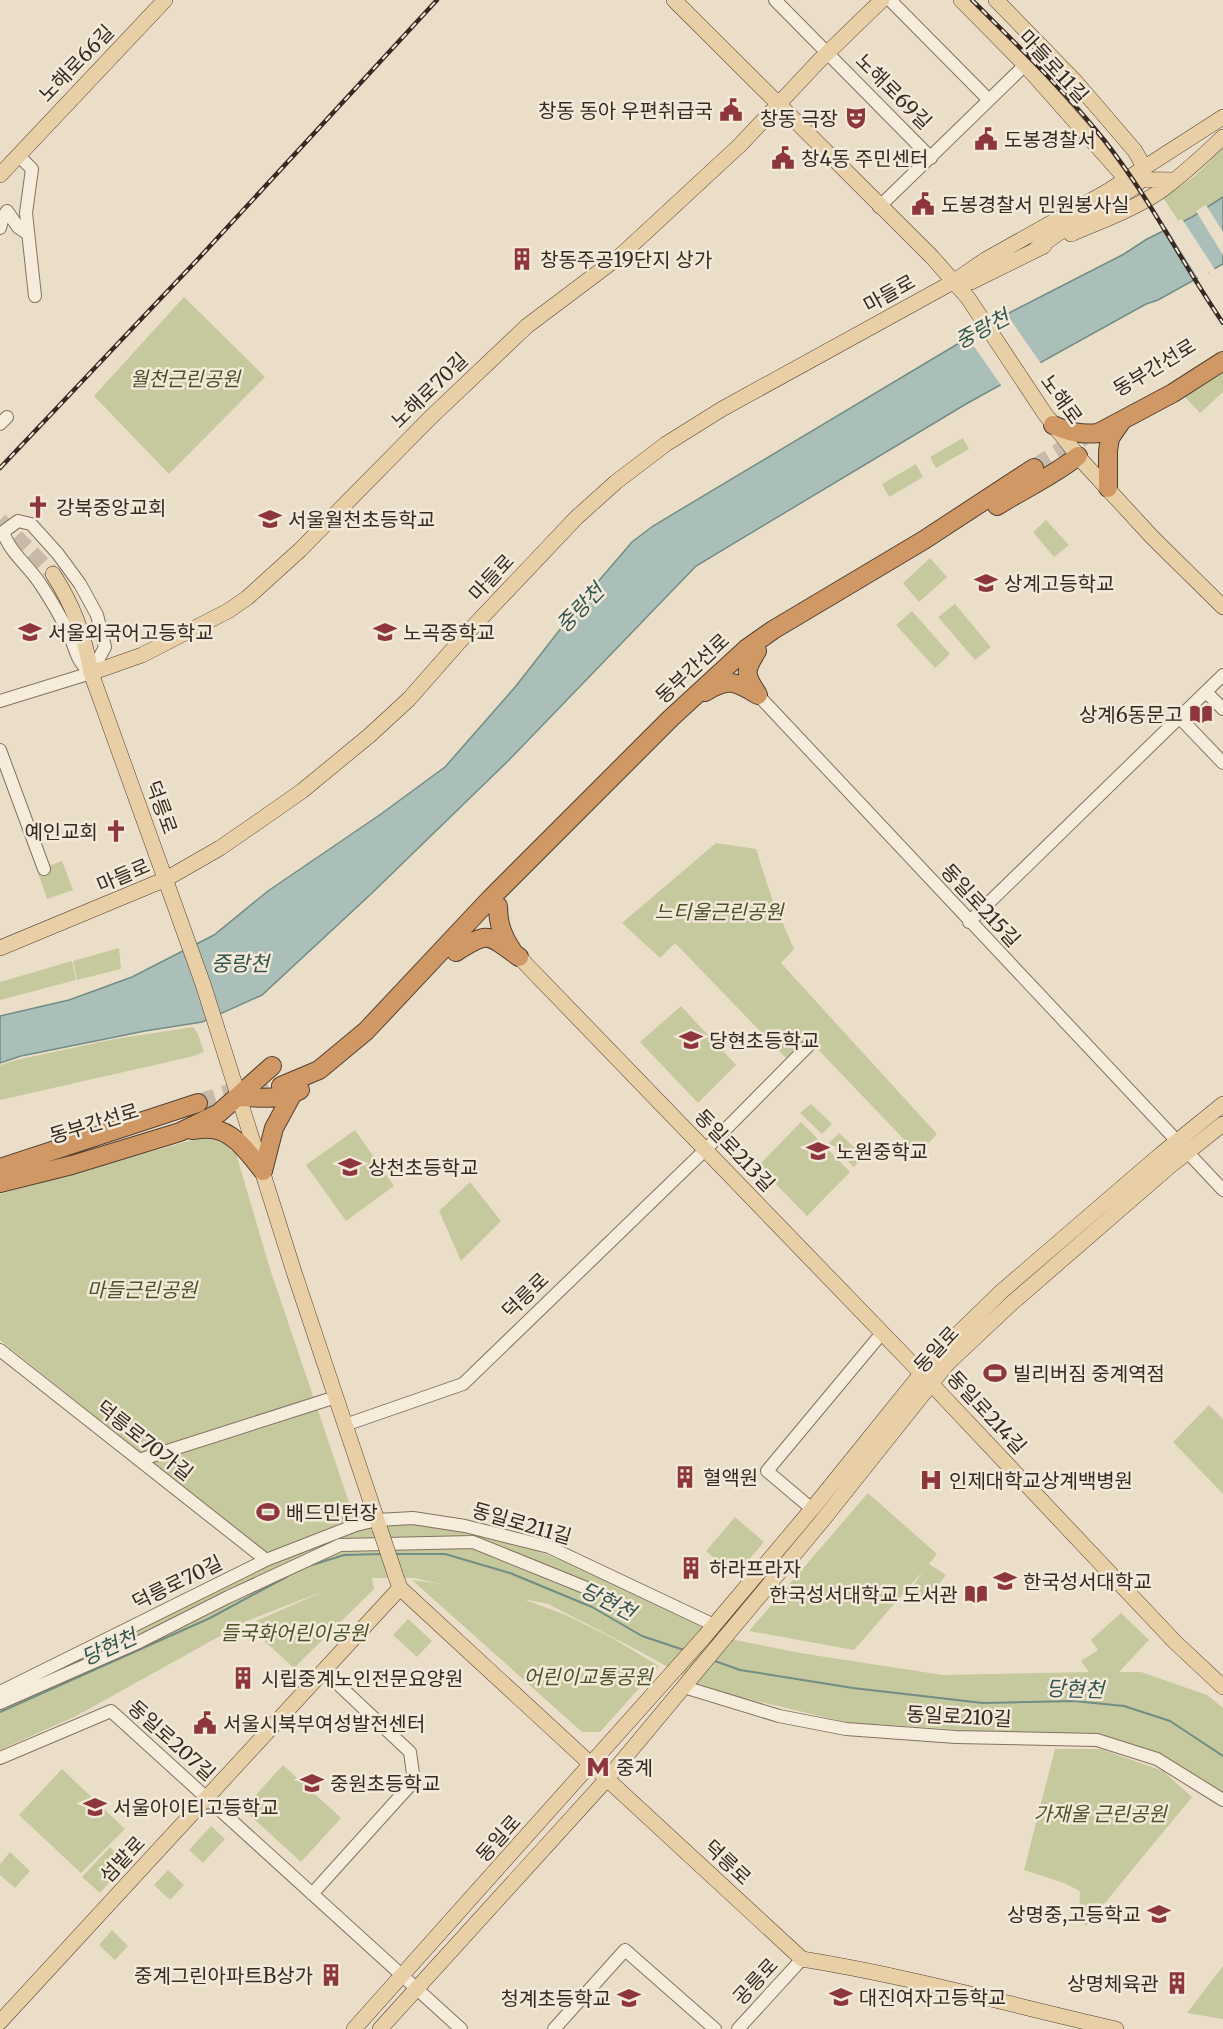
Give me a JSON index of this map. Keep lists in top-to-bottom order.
{
  "streets": {
    "highway": ["동부간선로"],
    "main road": [
      "노해로66길",
      "마들로11길",
      "노해로69길",
      "마들로",
      "노해로70길",
      "노해로",
      "덕릉로",
      "동일로213길",
      "동일로",
      "동일로214길",
      "섬밭로"
    ],
    "street": [
      "동일로215길",
      "덕릉로70가길",
      "동일로211길",
      "덕릉로70길",
      "동일로210길",
      "동일로207길",
      "공릉로"
    ]
  },
  "crossings": [
    ["마들로11길", "마들로"],
    ["노해로69길", "노해로70길"],
    ["노해로69길", "노해로"],
    ["마들로", "노해로"],
    ["마들로", "덕릉로"],
    ["노해로70길", "노해로"],
    ["노해로70길", "덕릉로"],
    ["덕릉로", "동일로213길"],
    ["덕릉로", "동일로"],
    ["덕릉로", "동일로211길"],
    ["덕릉로", "덕릉로70길"],
    ["덕릉로", "섬밭로"],
    ["덕릉로", "공릉로"],
    ["동일로215길", "동일로"],
    ["동일로213길", "동일로"],
    ["동일로213길", "동일로214길"],
    ["동일로", "동일로214길"],
    ["동일로", "동일로211길"],
    ["동일로", "동일로210길"],
    ["동일로", "동일로207길"],
    ["덕릉로70가길", "덕릉로70길"],
    ["동일로211길", "덕릉로70길"],
    ["동일로207길", "섬밭로"]
  ],
  "water": ["중랑천", "당현천"],
  "parks": [
    "월천근린공원",
    "느티울근린공원",
    "마들근린공원",
    "들국화어린이공원",
    "어린이교통공원",
    "가재울 근린공원"
  ],
  "places": {
    "public building": [
      "창동 동아 우편취급국",
      "도봉경찰서",
      "창4동 주민센터",
      "도봉경찰서 민원봉사실",
      "서울시북부여성발전센터"
    ],
    "theatre": ["창동 극장"],
    "building": [
      "창동주공19단지 상가",
      "혈액원",
      "하라프라자",
      "시립중계노인전문요양원",
      "중계그린아파트B상가",
      "상명체육관"
    ],
    "church": ["강북중앙교회", "예인교회"],
    "school or university": [
      "서울월천초등학교",
      "상계고등학교",
      "서울외국어고등학교",
      "노곡중학교",
      "당현초등학교",
      "노원중학교",
      "상천초등학교",
      "한국성서대학교",
      "중원초등학교",
      "서울아이티고등학교",
      "상명중,고등학교",
      "대진여자고등학교",
      "청계초등학교"
    ],
    "library": ["상계6동문고", "한국성서대학교 도서관"],
    "sports": ["빌리버짐 중계역점", "배드민턴장"],
    "hospital": ["인제대학교상계백병원"],
    "metro station": ["중계"]
  }
}
